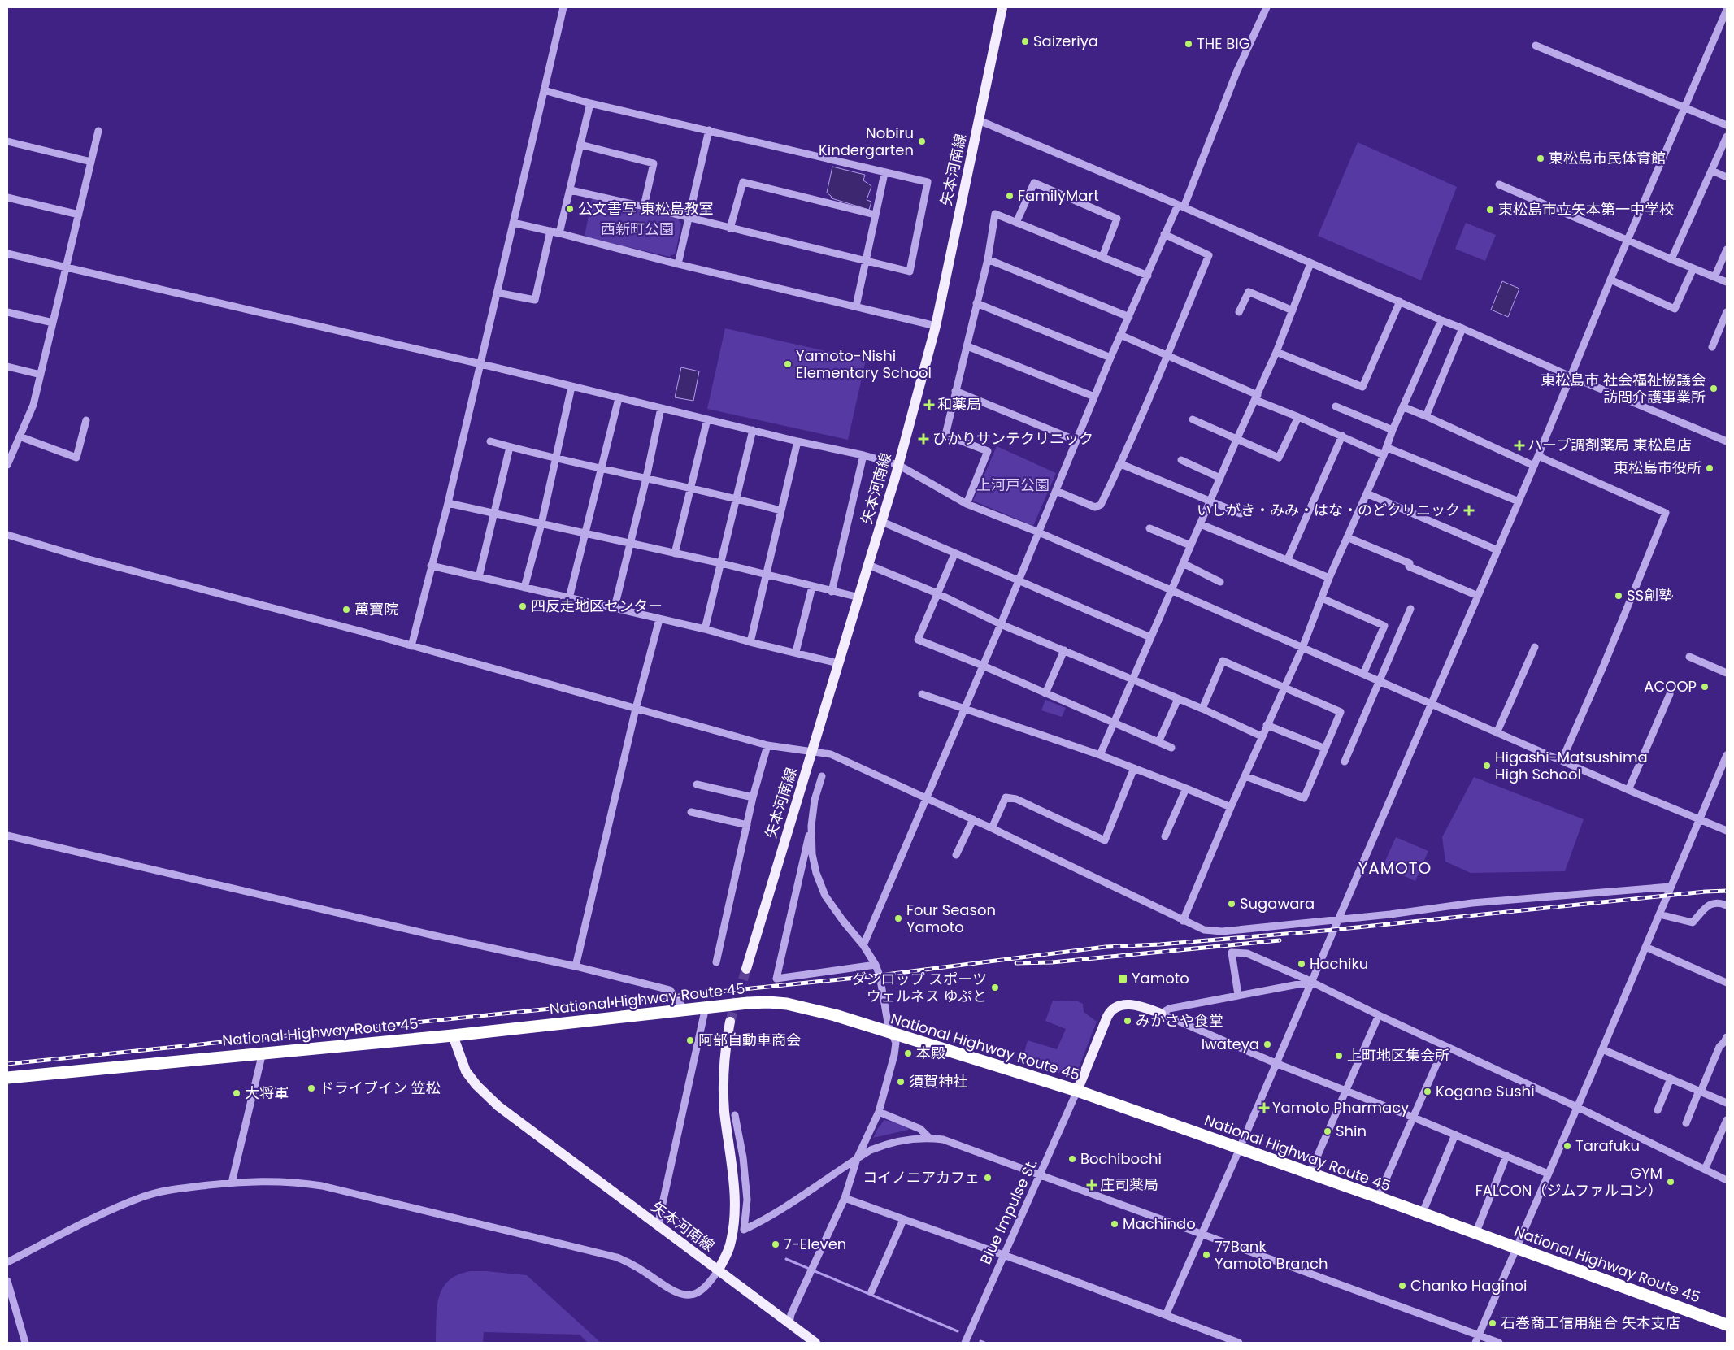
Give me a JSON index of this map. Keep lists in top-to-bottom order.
{
  "streets": {
    "highway": ["National Highway Route 45"],
    "main road": ["矢本河南線"],
    "street": ["Blue Impulse St."]
  },
  "crossings": [
    ["矢本河南線", "National Highway Route 45"],
    ["National Highway Route 45", "Blue Impulse St."]
  ],
  "districts": ["YAMOTO"],
  "parks": ["西新町公園", "上河戸公園"],
  "places": {
    "other": [
      "Saizeriya",
      "THE BIG",
      "Nobiru Kindergarten",
      "東松島市民体育館",
      "FamilyMart",
      "公文書写 東松島教室",
      "東松島市立矢本第一中学校",
      "Yamoto-Nishi Elementary School",
      "東松島市 社会福祉協議会 訪問介護事業所",
      "東松島市役所",
      "SS創塾",
      "四反走地区センター",
      "萬寶院",
      "ACOOP",
      "Higashi-Matsushima High School",
      "Sugawara",
      "Four Season Yamoto",
      "Hachiku",
      "ダンロップ スポーツ ウェルネス ゆぷと",
      "みかさや食堂",
      "阿部自動車商会",
      "Iwateya",
      "本殿",
      "上町地区集会所",
      "須賀神社",
      "ドライブイン 笠松",
      "Kogane Sushi",
      "大将軍",
      "Shin",
      "Tarafuku",
      "Bochibochi",
      "コイノニアカフェ",
      "GYM FALCON（ジムファルコン）",
      "Machindo",
      "7-Eleven",
      "77Bank Yamoto Branch",
      "Chanko Haginoi",
      "石巻商工信用組合 矢本支店"
    ],
    "health": [
      "和薬局",
      "ひかりサンテクリニック",
      "ハープ調剤薬局 東松島店",
      "いしがき・みみ・はな・のどクリニック",
      "Yamoto Pharmacy",
      "庄司薬局"
    ],
    "transit": ["Yamoto"]
  }
}
